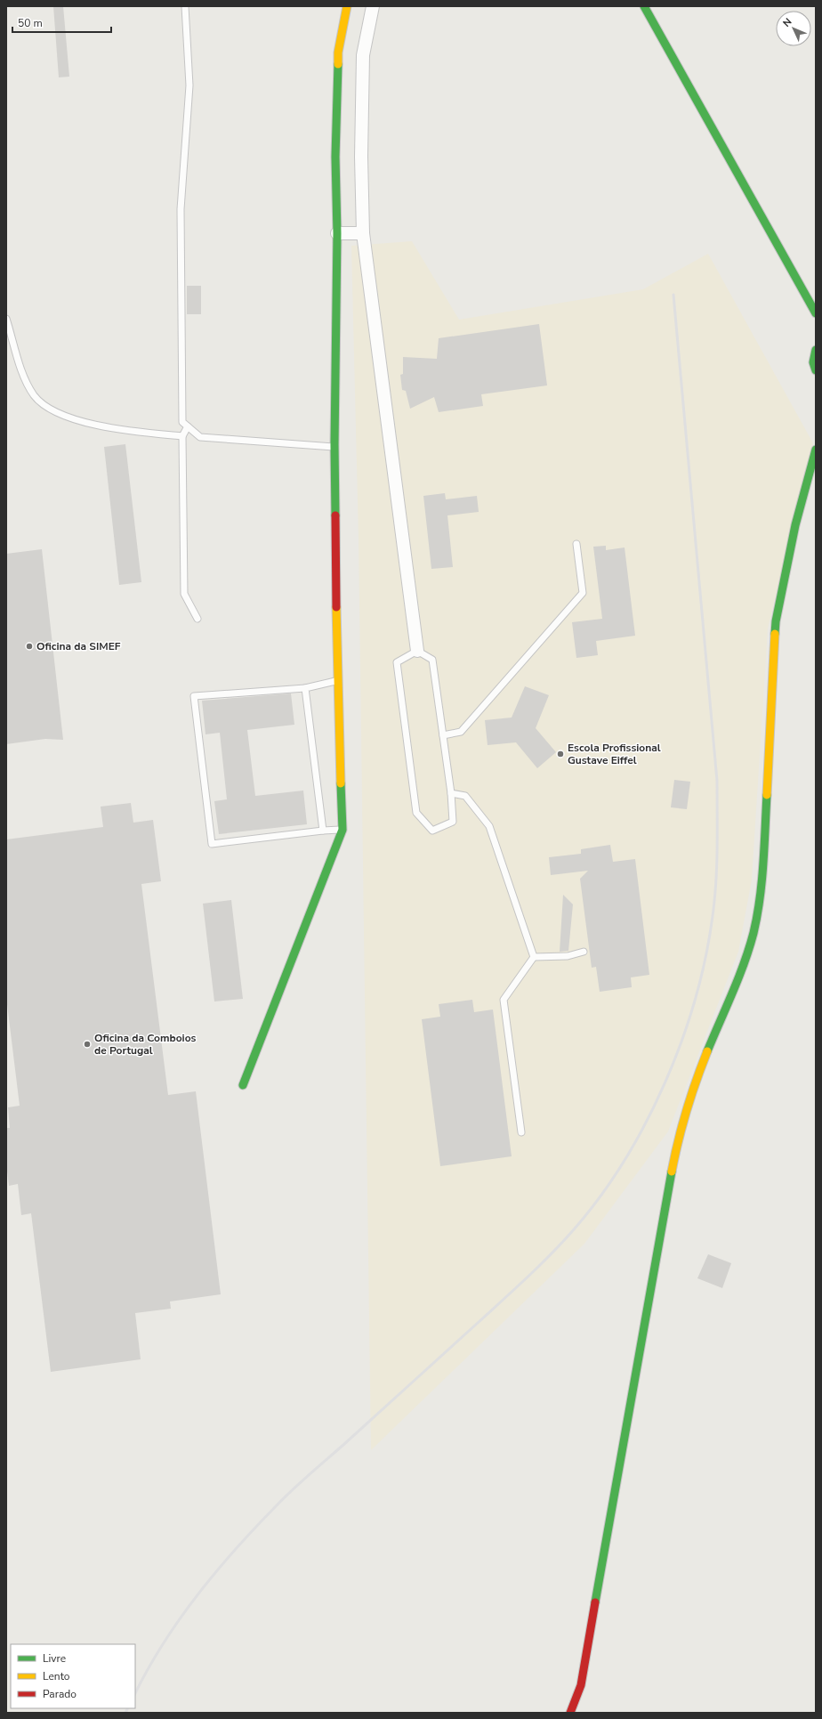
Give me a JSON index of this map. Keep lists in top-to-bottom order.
{
  "places": ["Oficina da SIMEF", "Escola Profissional Gustave Eiffel", "Oficina da Comboios de Portugal"],
  "legend": ["Livre", "Lento", "Parado"],
  "scale_bar": "50 m",
  "north": "top left"
}
